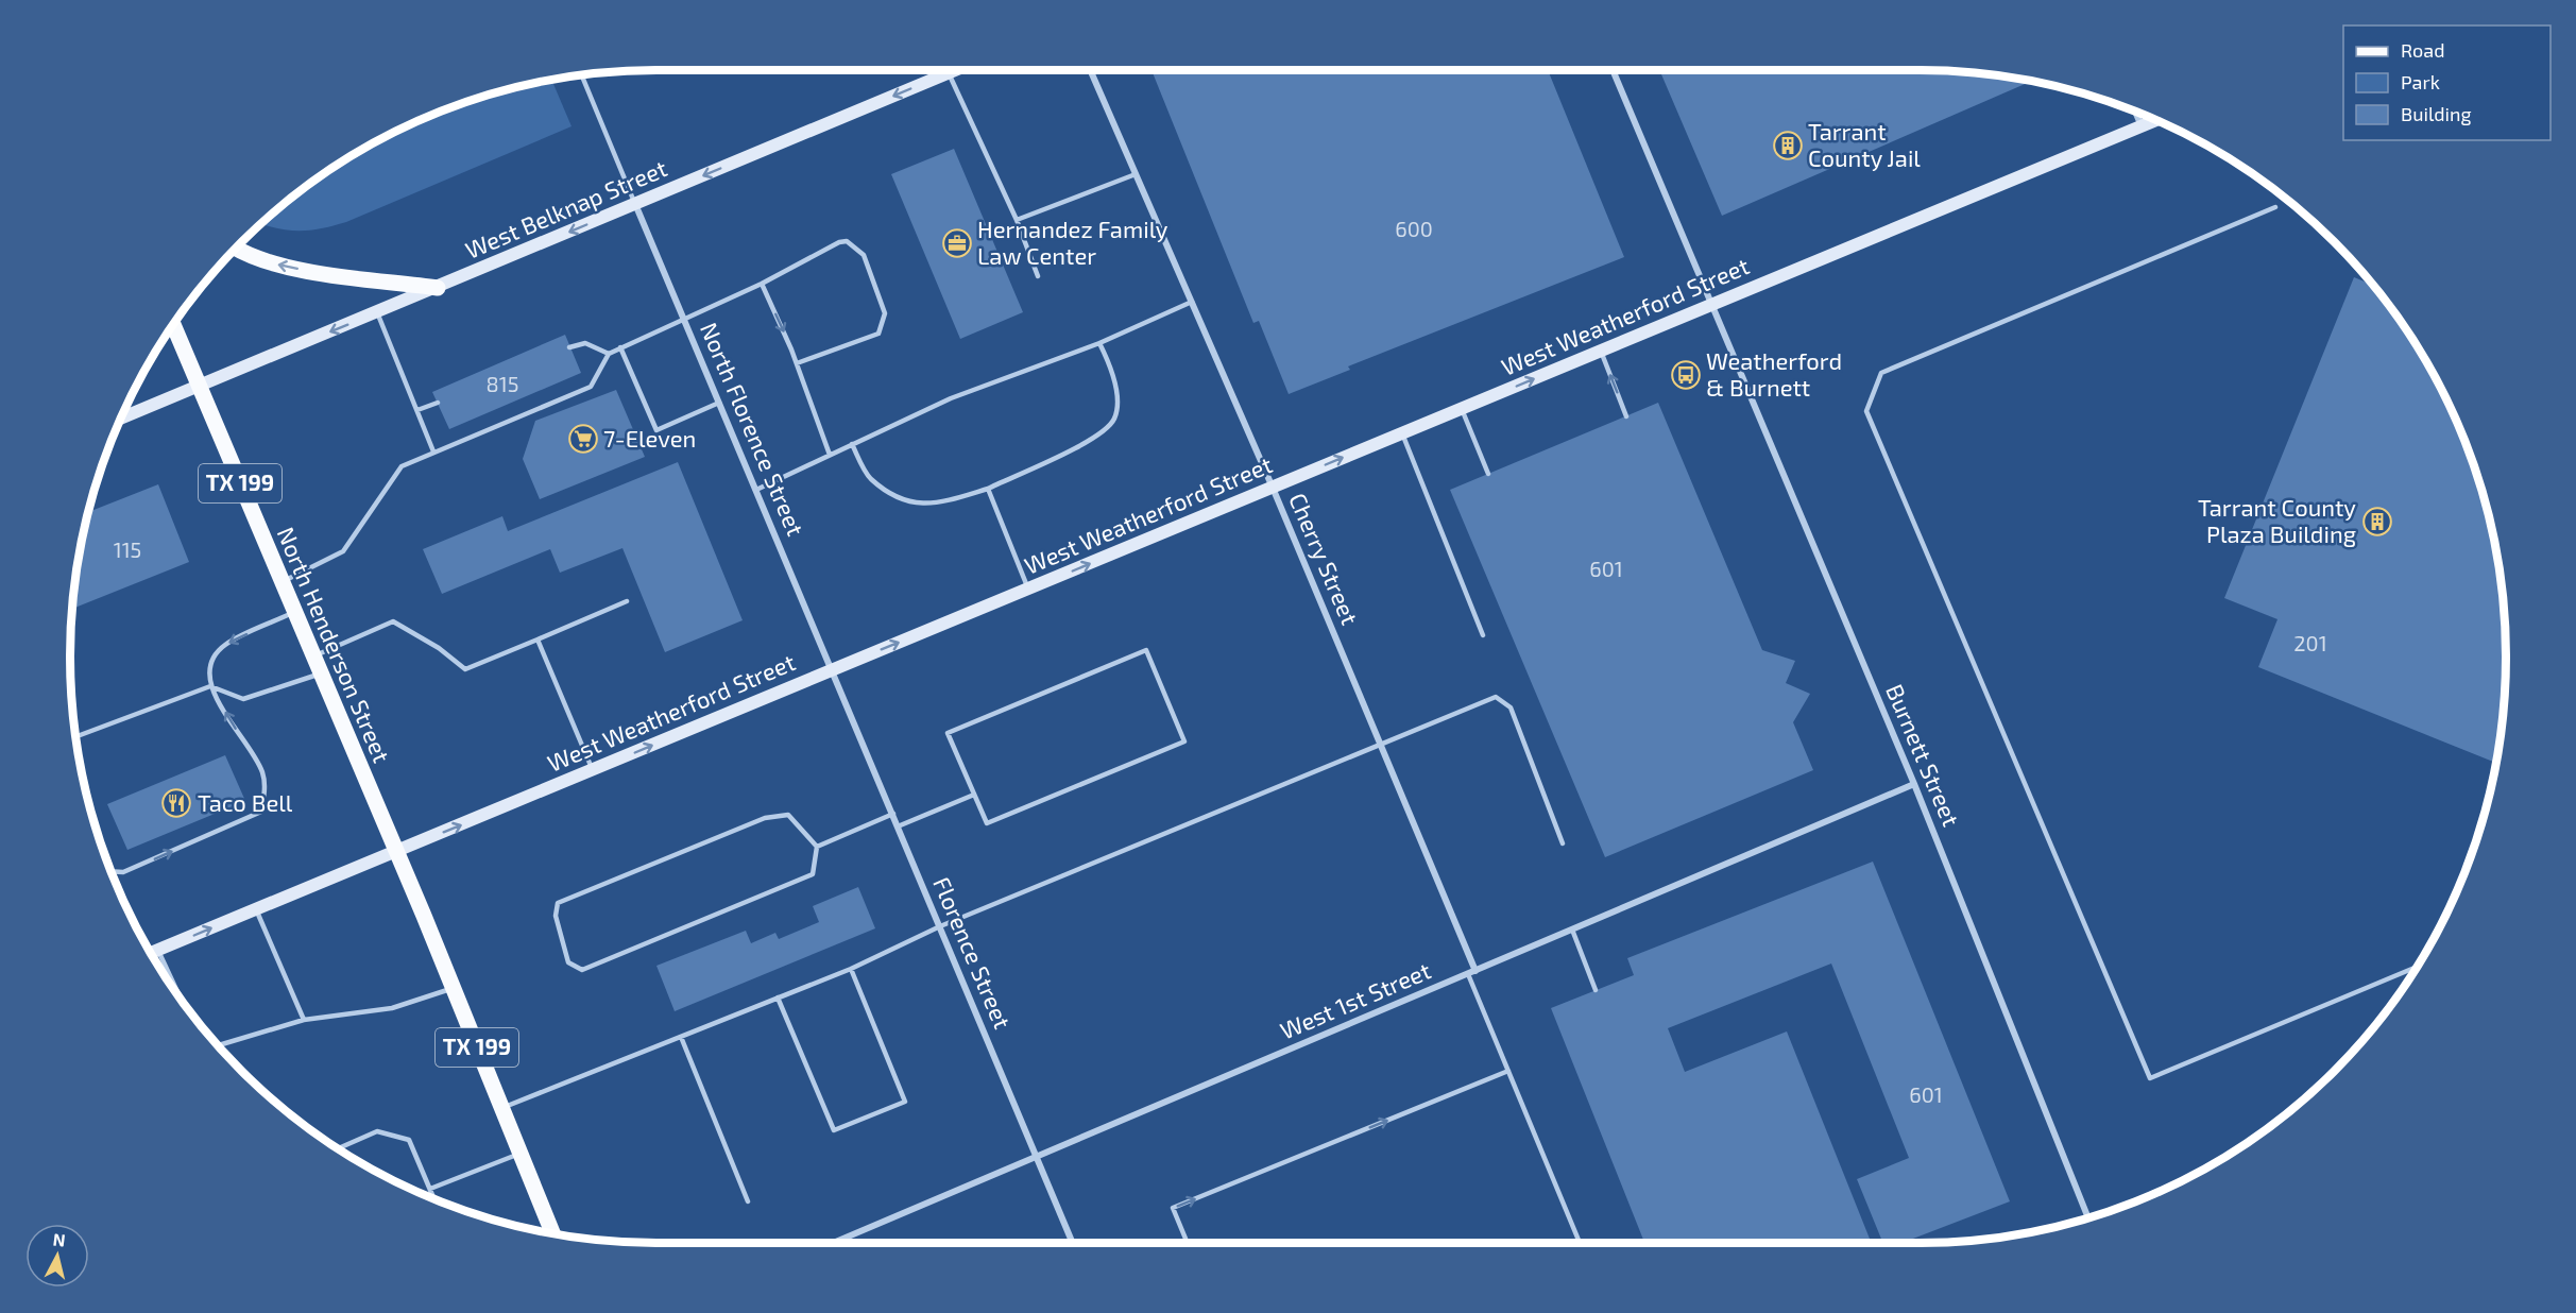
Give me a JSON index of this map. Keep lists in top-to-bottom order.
{
  "streets": {
    "main road": [
      "West Belknap Street",
      "West Weatherford Street",
      "TX 199",
      "North Henderson Street"
    ],
    "street": [
      "North Florence Street",
      "Cherry Street",
      "Burnett Street",
      "Florence Street",
      "West 1st Street"
    ]
  },
  "crossings": [
    ["West Belknap Street", "North Florence Street"],
    ["West Belknap Street", "North Henderson Street"],
    ["West Weatherford Street", "North Florence Street"],
    ["West Weatherford Street", "TX 199"],
    ["West Weatherford Street", "Cherry Street"],
    ["West Weatherford Street", "North Henderson Street"],
    ["West Weatherford Street", "Burnett Street"],
    ["West Weatherford Street", "Florence Street"],
    ["North Florence Street", "Florence Street"],
    ["TX 199", "North Henderson Street"],
    ["Cherry Street", "West 1st Street"],
    ["Burnett Street", "West 1st Street"],
    ["Florence Street", "West 1st Street"]
  ],
  "one_way": ["West Belknap Street", "West Weatherford Street"],
  "places": {
    "building": ["Tarrant County Jail", "Tarrant County Plaza Building"],
    "office": ["Hernandez Family Law Center"],
    "bus stop": ["Weatherford & Burnett"],
    "supermarket": ["7-Eleven"],
    "restaurant": ["Taco Bell"]
  },
  "house_numbers": [
    "600",
    "815",
    "115",
    "601",
    "201",
    "601"
  ],
  "legend": ["Road", "Park", "Building"],
  "north": "top"
}
